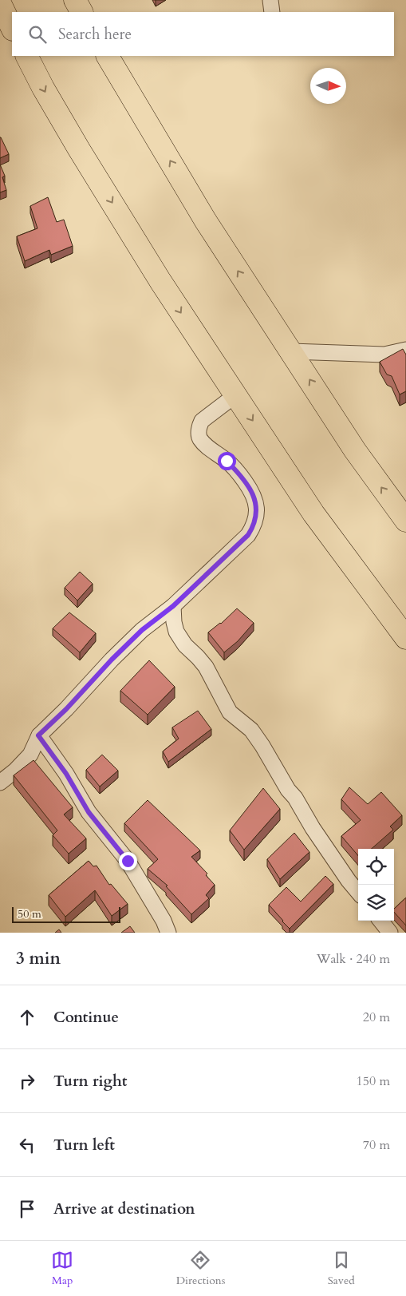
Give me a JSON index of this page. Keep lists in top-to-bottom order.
{
  "scale_bar": "50 m",
  "north": "right",
  "page": {
    "search": "Search here",
    "scale": "50 m",
    "heading": ["3 min", "Walk · 240 m"],
    "list": [
      ["Continue", "20 m"],
      ["Turn right", "150 m"],
      ["Turn left", "70 m"],
      "Arrive at destination"
    ],
    "nav": ["Map", "Directions", "Saved"]
  }
}
